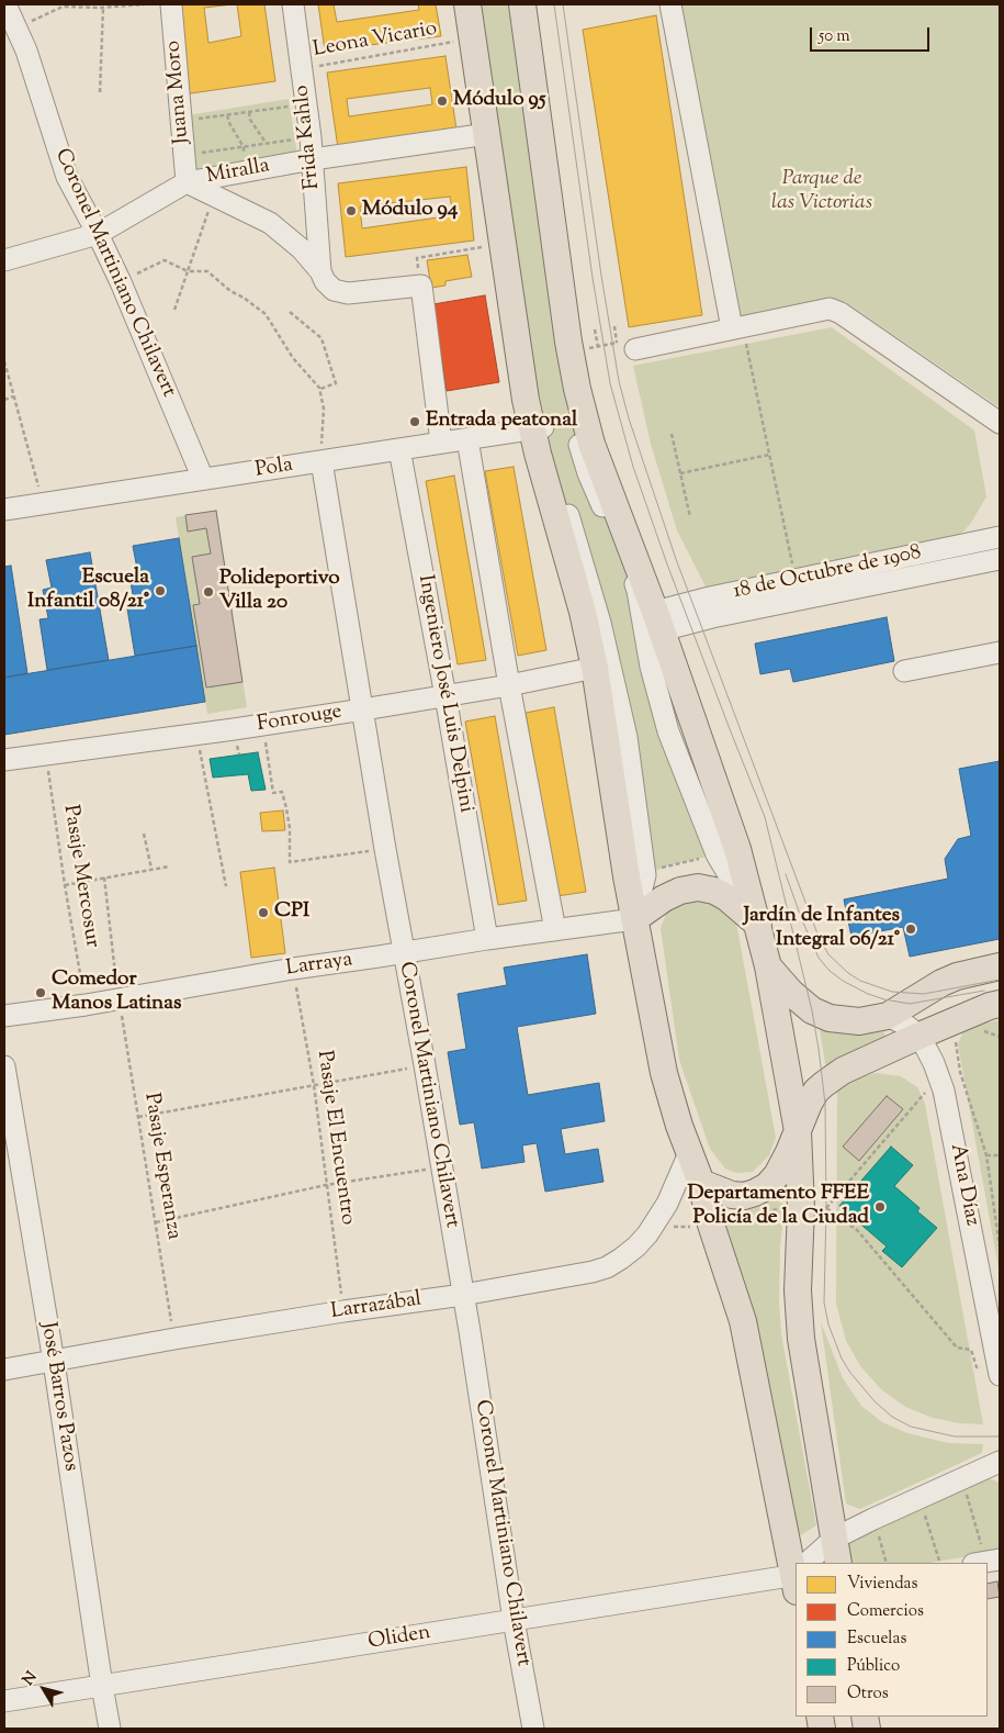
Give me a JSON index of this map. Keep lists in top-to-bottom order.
{
  "streets": {
    "street": [
      "Juana Moro",
      "Frida Kahlo",
      "Miralla",
      "Coronel Martiniano Chilavert",
      "Pola",
      "18 de Octubre de 1908",
      "Ingeniero José Luis Delpini",
      "Fonrouge",
      "Larraya",
      "Ana Díaz",
      "Larrazábal",
      "José Barros Pazos",
      "Oliden"
    ],
    "path": [
      "Leona Vicario",
      "Pasaje Mercosur",
      "Pasaje El Encuentro",
      "Pasaje Esperanza"
    ]
  },
  "crossings": [
    ["Leona Vicario", "Frida Kahlo"],
    ["Juana Moro", "Miralla"],
    ["Frida Kahlo", "Miralla"],
    ["Miralla", "Coronel Martiniano Chilavert"],
    ["Coronel Martiniano Chilavert", "Pola"],
    ["Coronel Martiniano Chilavert", "Fonrouge"],
    ["Coronel Martiniano Chilavert", "Larraya"],
    ["Coronel Martiniano Chilavert", "Larrazábal"],
    ["Coronel Martiniano Chilavert", "Oliden"],
    ["Pola", "Ingeniero José Luis Delpini"],
    ["Ingeniero José Luis Delpini", "Fonrouge"],
    ["Ingeniero José Luis Delpini", "Larraya"],
    ["Fonrouge", "Pasaje Mercosur"],
    ["Pasaje Mercosur", "Larraya"],
    ["Larraya", "Pasaje El Encuentro"],
    ["Larraya", "Pasaje Esperanza"],
    ["Pasaje El Encuentro", "Larrazábal"],
    ["Pasaje Esperanza", "Larrazábal"],
    ["Larrazábal", "José Barros Pazos"],
    ["José Barros Pazos", "Oliden"]
  ],
  "parks": ["Parque de las Victorias"],
  "places": [
    "Módulo 95",
    "Módulo 94",
    "Entrada peatonal",
    "Escuela Infantil 08/21°",
    "Polideportivo Villa 20",
    "CPI",
    "Jardín de Infantes Integral 06/21°",
    "Comedor Manos Latinas",
    "Departamento FFEE Policía de la Ciudad"
  ],
  "legend": [
    "Viviendas",
    "Comercios",
    "Escuelas",
    "Público",
    "Otros"
  ],
  "scale_bar": "50 m",
  "north": "top left"
}
